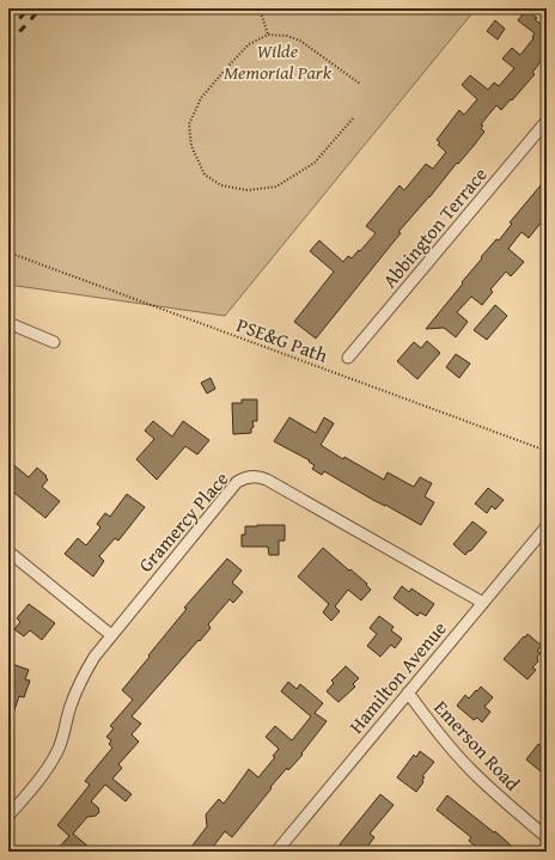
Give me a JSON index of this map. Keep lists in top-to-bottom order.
{
  "streets": {
    "street": [
      "Abbington Terrace",
      "Gramercy Place",
      "Hamilton Avenue",
      "Emerson Road"
    ],
    "path": ["PSE&G Path"]
  },
  "crossings": [
    ["Gramercy Place", "Hamilton Avenue"],
    ["Hamilton Avenue", "Emerson Road"]
  ],
  "parks": ["Wilde Memorial Park"]
}
